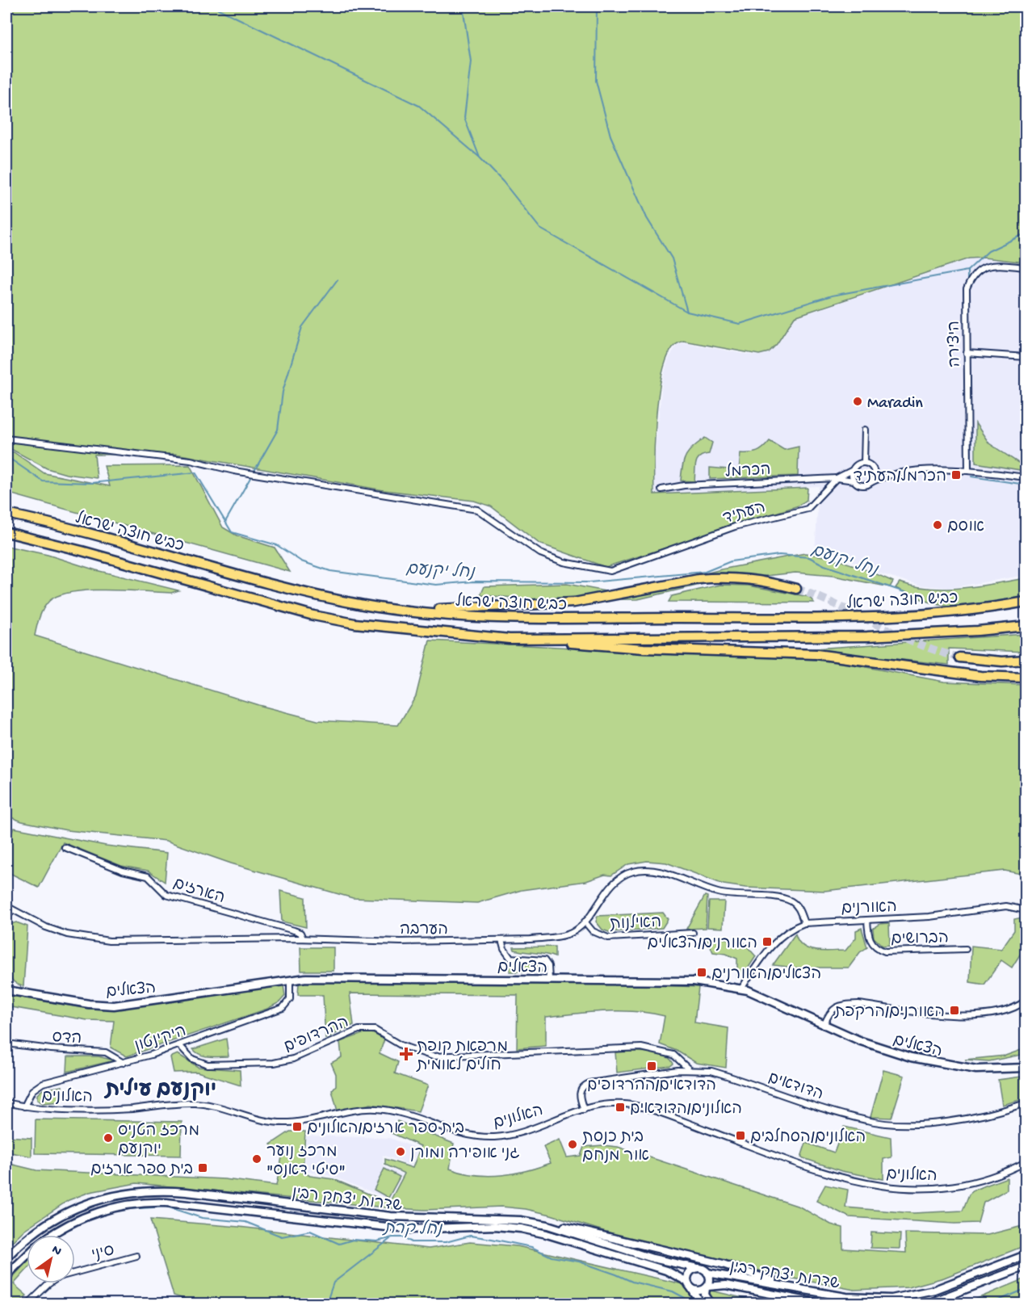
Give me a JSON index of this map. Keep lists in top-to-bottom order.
{
  "streets": {
    "highway": ["כביש חוצה ישראל"],
    "main road": ["הצאלים", "שדרות יצחק רבין"],
    "street": [
      "היצירה",
      "הכרמל",
      "העתיד",
      "הארזים",
      "האורנים",
      "האילנות",
      "הערבה",
      "הברושים",
      "ההרדופים",
      "הדס",
      "היקינטון",
      "הדודאים",
      "האלונים",
      "סיני"
    ]
  },
  "crossings": [
    ["הכרמל", "העתיד"],
    ["הארזים", "הערבה"],
    ["האורנים", "הערבה"],
    ["האורנים", "הברושים"],
    ["האורנים", "הצאלים"],
    ["האילנות", "הערבה"],
    ["הצאלים", "היקינטון"],
    ["ההרדופים", "היקינטון"],
    ["ההרדופים", "הדודאים"],
    ["הדס", "היקינטון"],
    ["היקינטון", "האלונים"],
    ["הדודאים", "האלונים"]
  ],
  "districts": ["יוקנעם עילית"],
  "water": ["נחל יקנעם", "נחל קרת"],
  "places": {
    "other": [
      "Maradin",
      "אוסם",
      "מרכז הטניס יוקנעם",
      "בית כנסת אור מנחם",
      "גני אופירה ומורן",
      "מרכז נוער \"סיטי דאנס\""
    ],
    "transit": [
      "הכרמל/העתיד",
      "האורנים/הצאלים",
      "הצאלים/האורנים",
      "האורנים/הרקפת",
      "הדודאים/ההרדופים",
      "האלונים/הדודאים",
      "בית ספר ארזים/האלונים",
      "האלונים/הסחלבים",
      "בית ספר ארזים"
    ],
    "health": ["מרפאת קופת חולים לאומית"]
  },
  "north": "top right"
}
